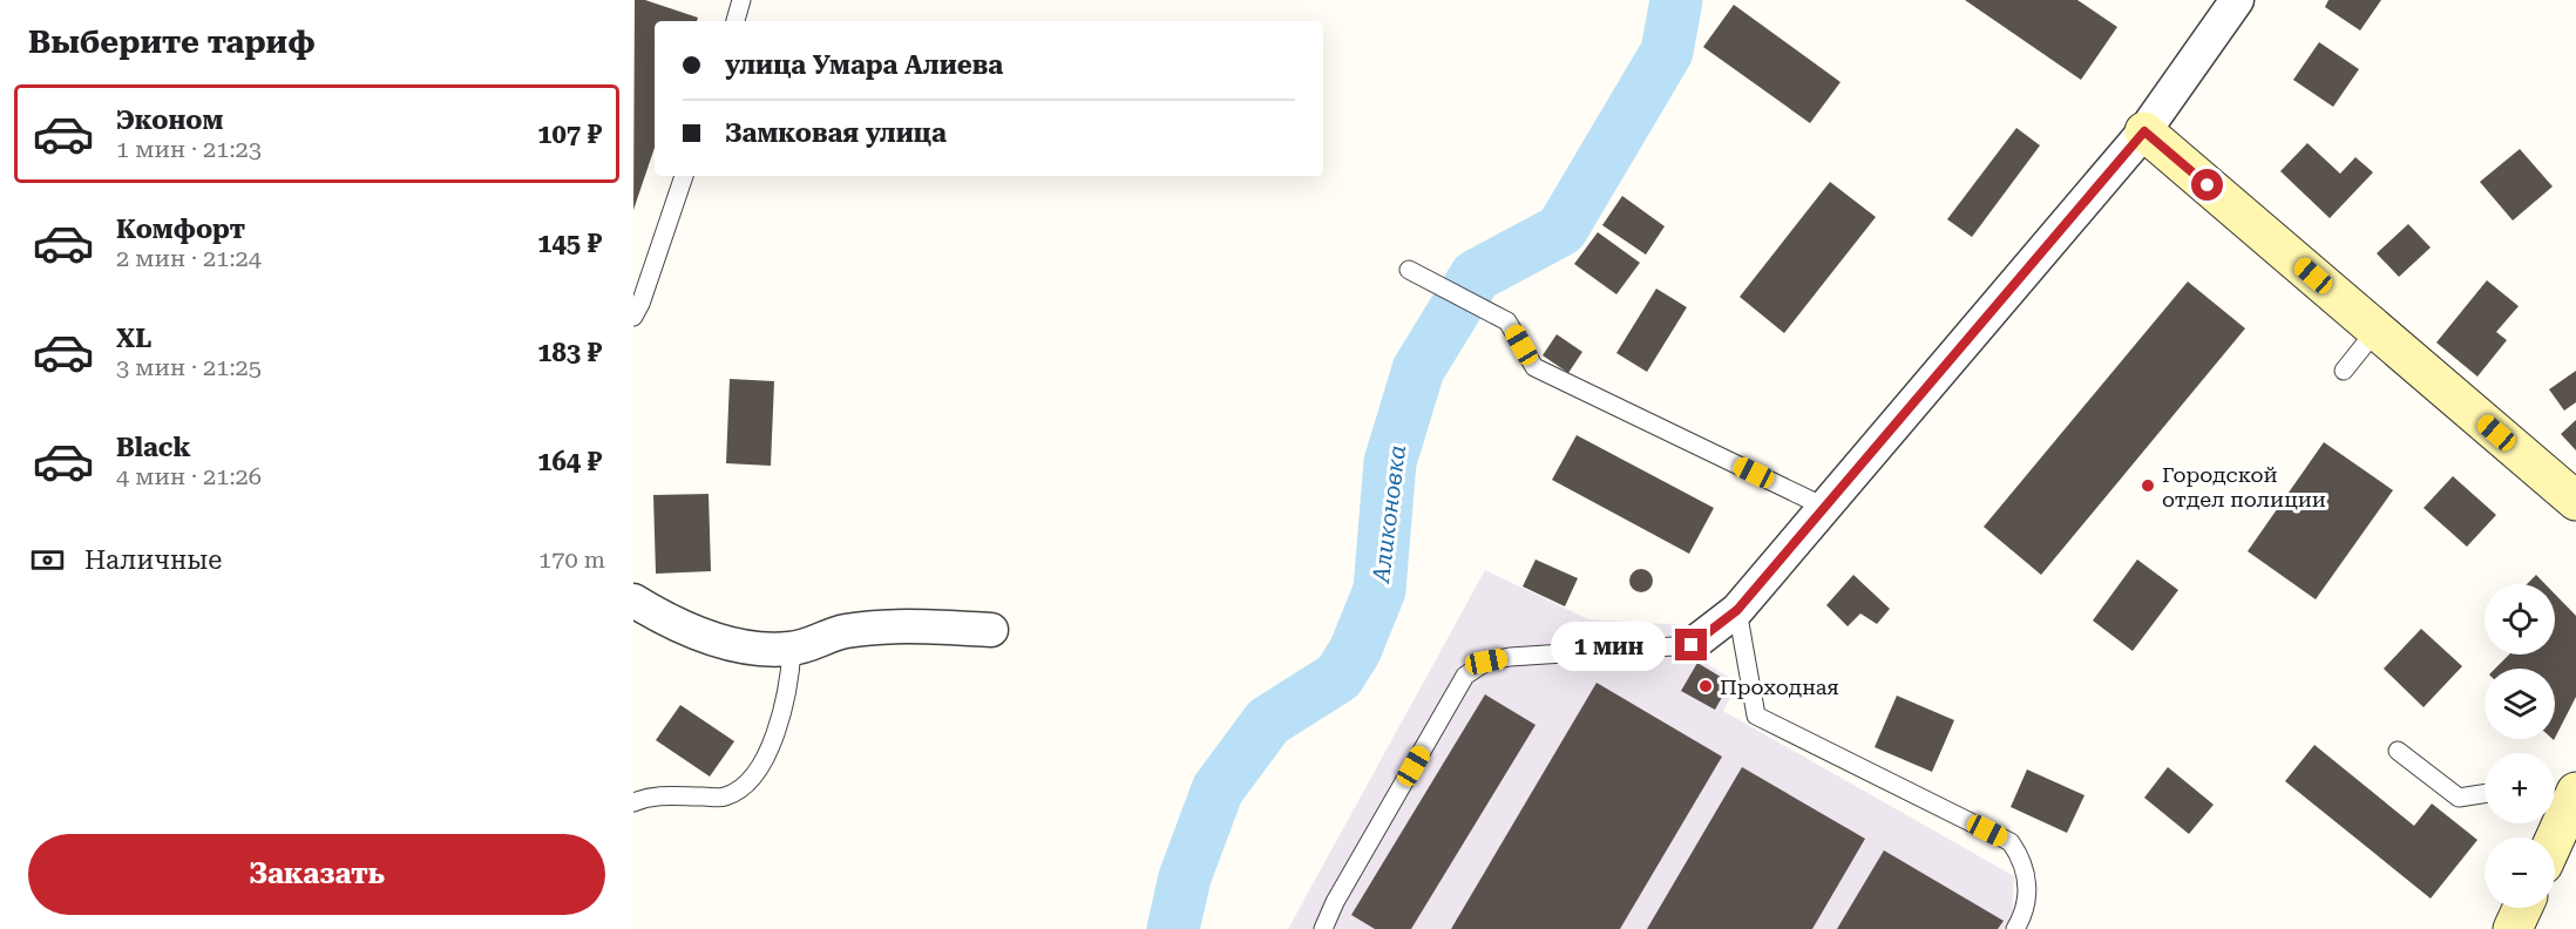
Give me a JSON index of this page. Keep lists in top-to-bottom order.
{
  "water": ["Аликоновка"],
  "places": ["Городской отдел полиции", "Проходная"],
  "page": {
    "heading": "Выберите тариф",
    "banner": ["улица Умара Алиева", "Замковая улица"],
    "list": [
      {
        "name": "Эконом",
        "note": "1 мин · 21:23",
        "value": "107 ₽"
      },
      {
        "name": "Комфорт",
        "note": "2 мин · 21:24",
        "value": "145 ₽"
      },
      {
        "name": "XL",
        "note": "3 мин · 21:25",
        "value": "183 ₽"
      },
      {
        "name": "Black",
        "note": "4 мин · 21:26",
        "value": "164 ₽"
      }
    ],
    "pay": ["Наличные", "170 m"],
    "map_buttons": ["+", "−"],
    "bubble": "1 мин",
    "buttons": "Заказать"
  }
}
